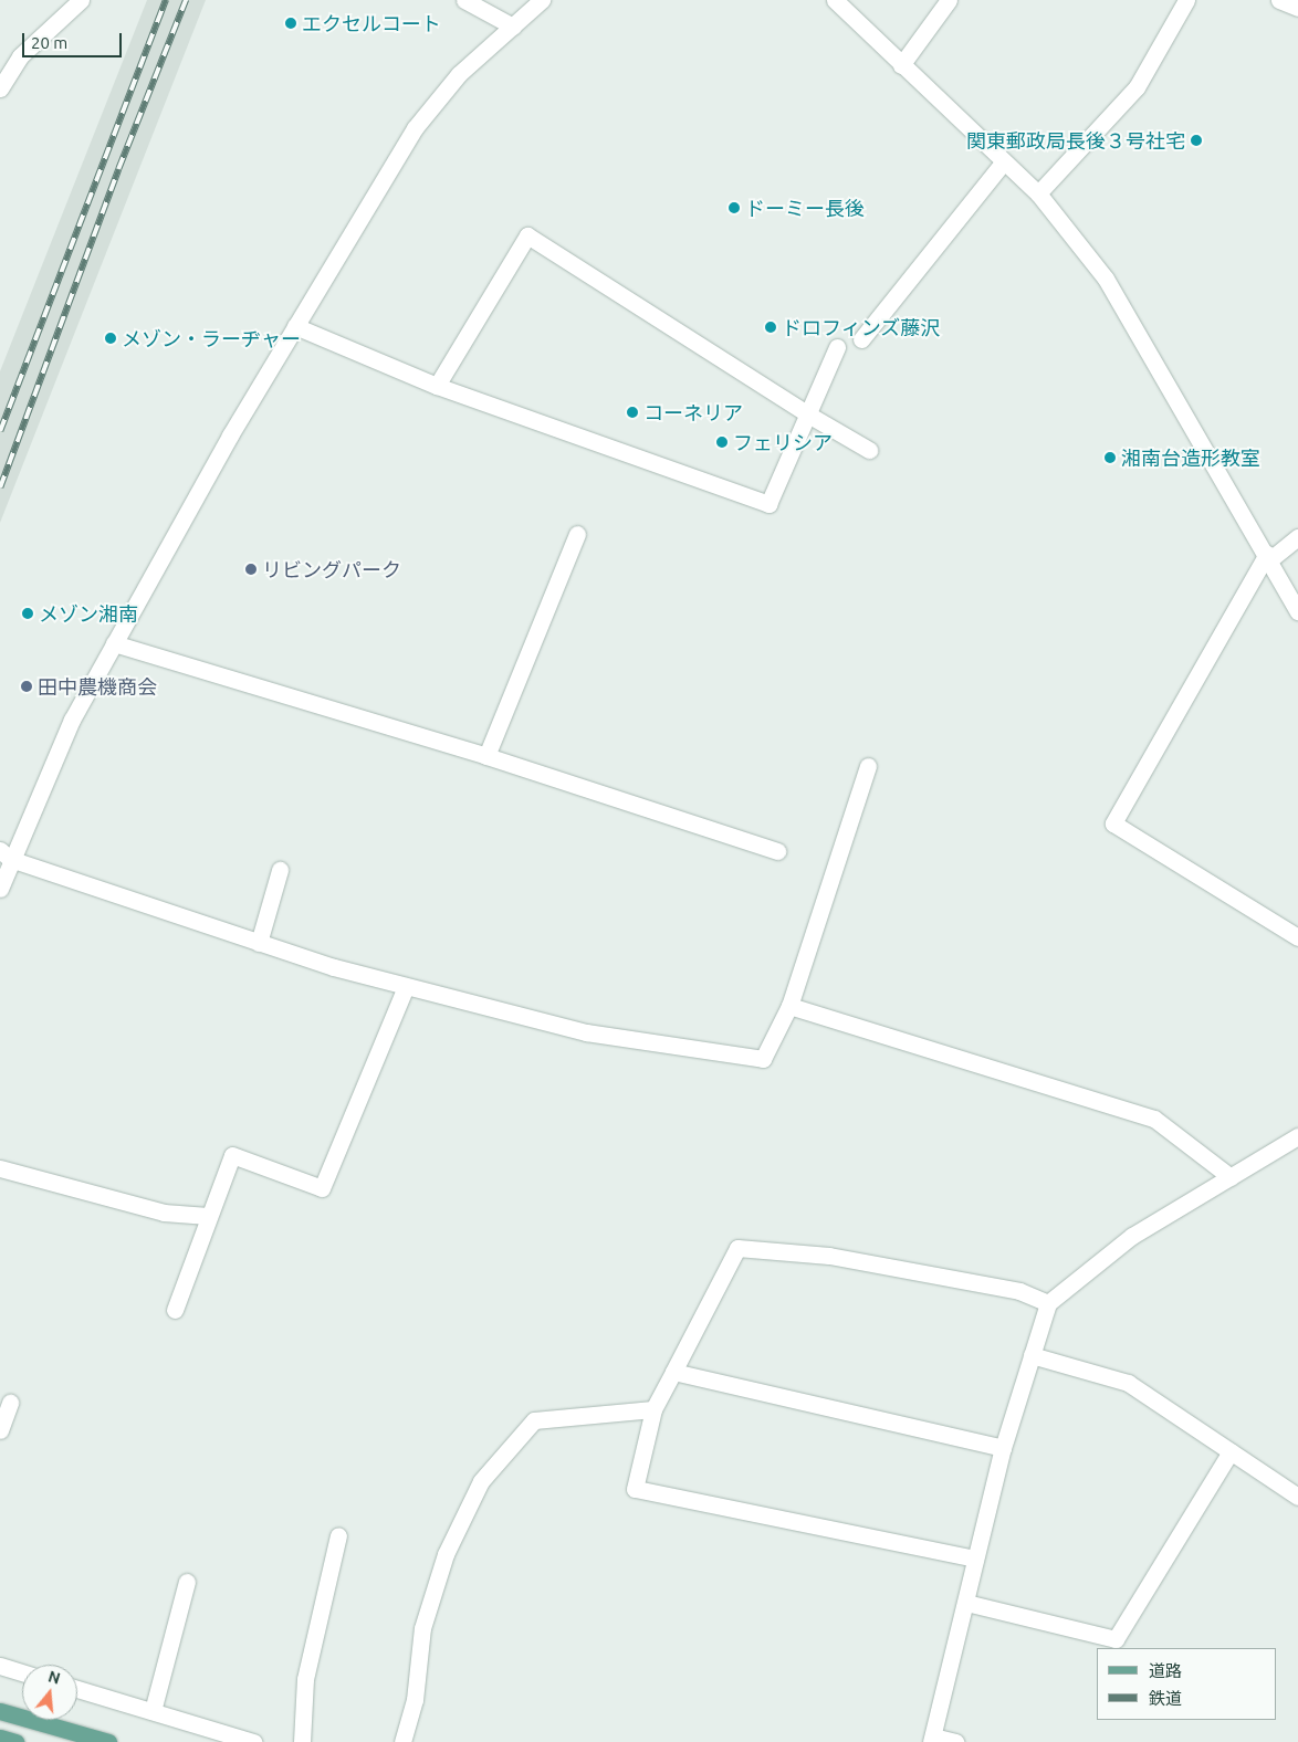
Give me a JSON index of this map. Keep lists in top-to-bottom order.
{
  "places": [
    "エクセルコート",
    "関東郵政局長後３号社宅",
    "ドーミー長後",
    "ドロフィンズ藤沢",
    "メゾン・ラーヂャー",
    "コーネリア",
    "フェリシア",
    "湘南台造形教室",
    "リビングパーク",
    "メゾン湘南",
    "田中農機商会"
  ],
  "legend": ["道路", "鉄道"],
  "scale_bar": "20 m",
  "north": "top"
}
